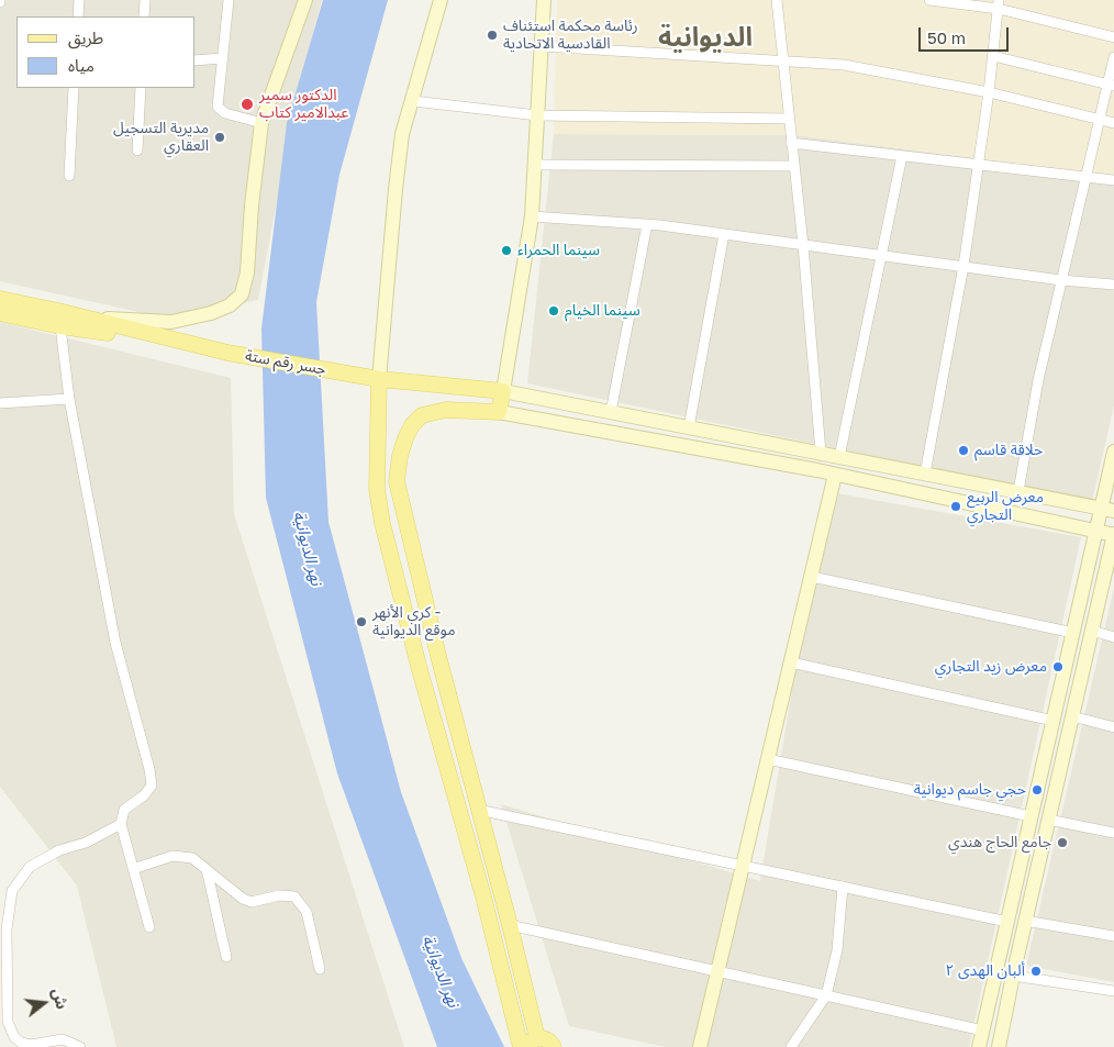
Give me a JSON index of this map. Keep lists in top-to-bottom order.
{
  "streets": {
    "main road": ["جسر رقم ستة"]
  },
  "districts": ["الديوانية"],
  "water": ["نهر الديوانية"],
  "places": [
    "رئاسة محكمة استئناف القادسية الاتحادية",
    "الدكتور سمير عبدالامير كتاب",
    "مديرية التسجيل العقاري",
    "سينما الحمراء",
    "سينما الخيام",
    "حلاقة قاسم",
    "معرض الربيع التجاري",
    "كري الأنهر - موقع الديوانية",
    "معرض زيد التجاري",
    "حجي جاسم ديوانية",
    "جامع الحاج هندي",
    "ألبان الهدى ٢"
  ],
  "legend": ["طريق", "مياه"],
  "scale_bar": "50 m",
  "north": "right"
}
